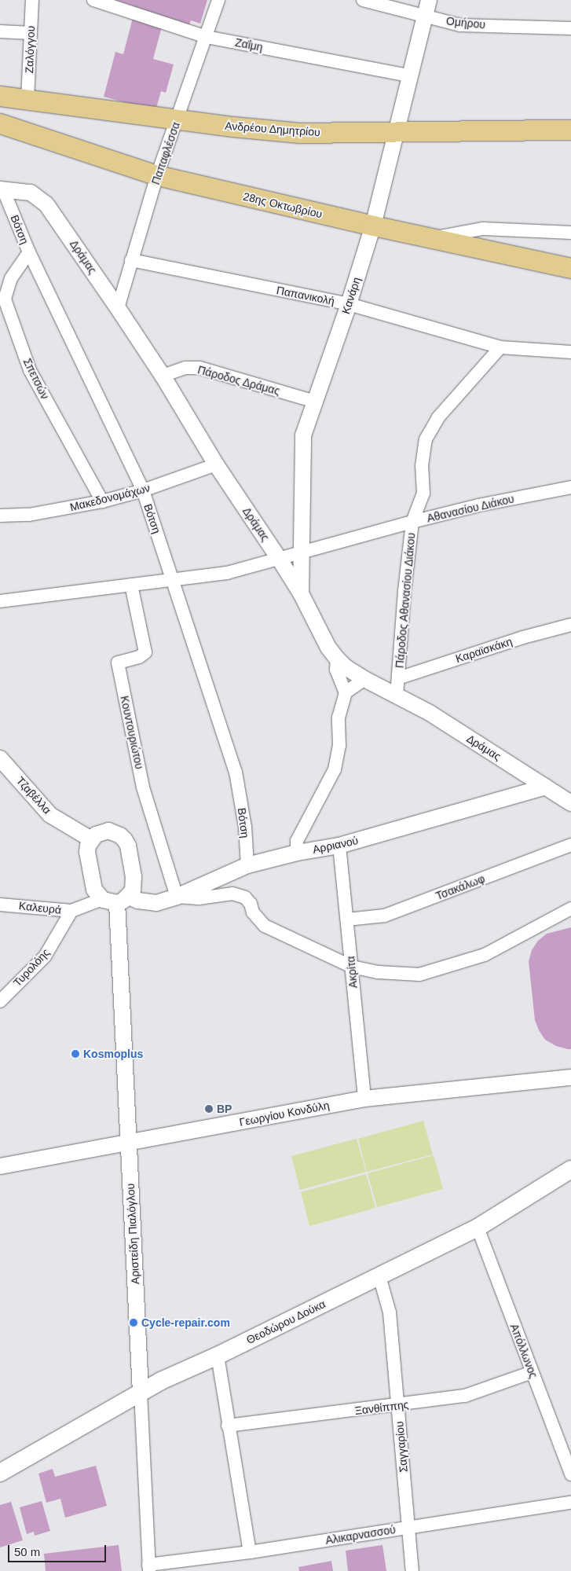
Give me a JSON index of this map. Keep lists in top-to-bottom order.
{
  "streets": {
    "main road": ["Ανδρέου Δημητρίου", "28ης Οκτωβρίου", "Θεοδώρου Δούκα"],
    "street": [
      "Ομήρου",
      "Ζαΐμη",
      "Ζαλόγγου",
      "Παπαφλέσσα",
      "Βότση",
      "Δράμας",
      "Παπανικολή",
      "Κανάρη",
      "Σπετσών",
      "Πάροδος Δράμας",
      "Μακεδονομάχων",
      "Αθανασίου Διάκου",
      "Πάροδος Αθανασίου Διάκου",
      "Καραϊσκάκη",
      "Κουντουριώτου",
      "Τζαβέλλα",
      "Αρριανού",
      "Τσακάλωφ",
      "Καλευρά",
      "Τυρολόης",
      "Ακρίτα",
      "Γεωργίου Κονδύλη",
      "Αριστείδη Πιαλόγλου",
      "Απόλλωνος",
      "Ξανθίππης",
      "Σαγγαρίου",
      "Αλικαρνασσού"
    ]
  },
  "crossings": [
    ["Ομήρου", "Κανάρη"],
    ["Ζαΐμη", "Παπαφλέσσα"],
    ["Ζαΐμη", "Κανάρη"],
    ["Ζαλόγγου", "Ανδρέου Δημητρίου"],
    ["Ανδρέου Δημητρίου", "Παπαφλέσσα"],
    ["Ανδρέου Δημητρίου", "Κανάρη"],
    ["Παπαφλέσσα", "28ης Οκτωβρίου"],
    ["Παπαφλέσσα", "Δράμας"],
    ["Παπαφλέσσα", "Παπανικολή"],
    ["28ης Οκτωβρίου", "Κανάρη"],
    ["Βότση", "Δράμας"],
    ["Βότση", "Σπετσών"],
    ["Βότση", "Μακεδονομάχων"],
    ["Βότση", "Αρριανού"],
    ["Δράμας", "Κανάρη"],
    ["Δράμας", "Πάροδος Δράμας"],
    ["Δράμας", "Μακεδονομάχων"],
    ["Δράμας", "Αθανασίου Διάκου"],
    ["Δράμας", "Πάροδος Αθανασίου Διάκου"],
    ["Δράμας", "Αρριανού"],
    ["Παπανικολή", "Κανάρη"],
    ["Παπανικολή", "Πάροδος Αθανασίου Διάκου"],
    ["Κανάρη", "Πάροδος Δράμας"],
    ["Κανάρη", "Αθανασίου Διάκου"],
    ["Σπετσών", "Μακεδονομάχων"],
    ["Αθανασίου Διάκου", "Πάροδος Αθανασίου Διάκου"],
    ["Πάροδος Αθανασίου Διάκου", "Καραϊσκάκη"],
    ["Κουντουριώτου", "Αρριανού"],
    ["Τζαβέλλα", "Αρριανού"],
    ["Τζαβέλλα", "Καλευρά"],
    ["Τζαβέλλα", "Αριστείδη Πιαλόγλου"],
    ["Αρριανού", "Καλευρά"],
    ["Αρριανού", "Ακρίτα"],
    ["Αρριανού", "Αριστείδη Πιαλόγλου"],
    ["Τσακάλωφ", "Ακρίτα"],
    ["Καλευρά", "Τυρολόης"],
    ["Καλευρά", "Αριστείδη Πιαλόγλου"],
    ["Ακρίτα", "Γεωργίου Κονδύλη"],
    ["Γεωργίου Κονδύλη", "Αριστείδη Πιαλόγλου"],
    ["Αριστείδη Πιαλόγλου", "Θεοδώρου Δούκα"],
    ["Αριστείδη Πιαλόγλου", "Αλικαρνασσού"],
    ["Θεοδώρου Δούκα", "Απόλλωνος"],
    ["Θεοδώρου Δούκα", "Σαγγαρίου"],
    ["Απόλλωνος", "Ξανθίππης"],
    ["Ξανθίππης", "Σαγγαρίου"],
    ["Σαγγαρίου", "Αλικαρνασσού"]
  ],
  "places": ["Kosmoplus", "BP", "Cycle-repair.com"],
  "scale_bar": "50 m"
}
